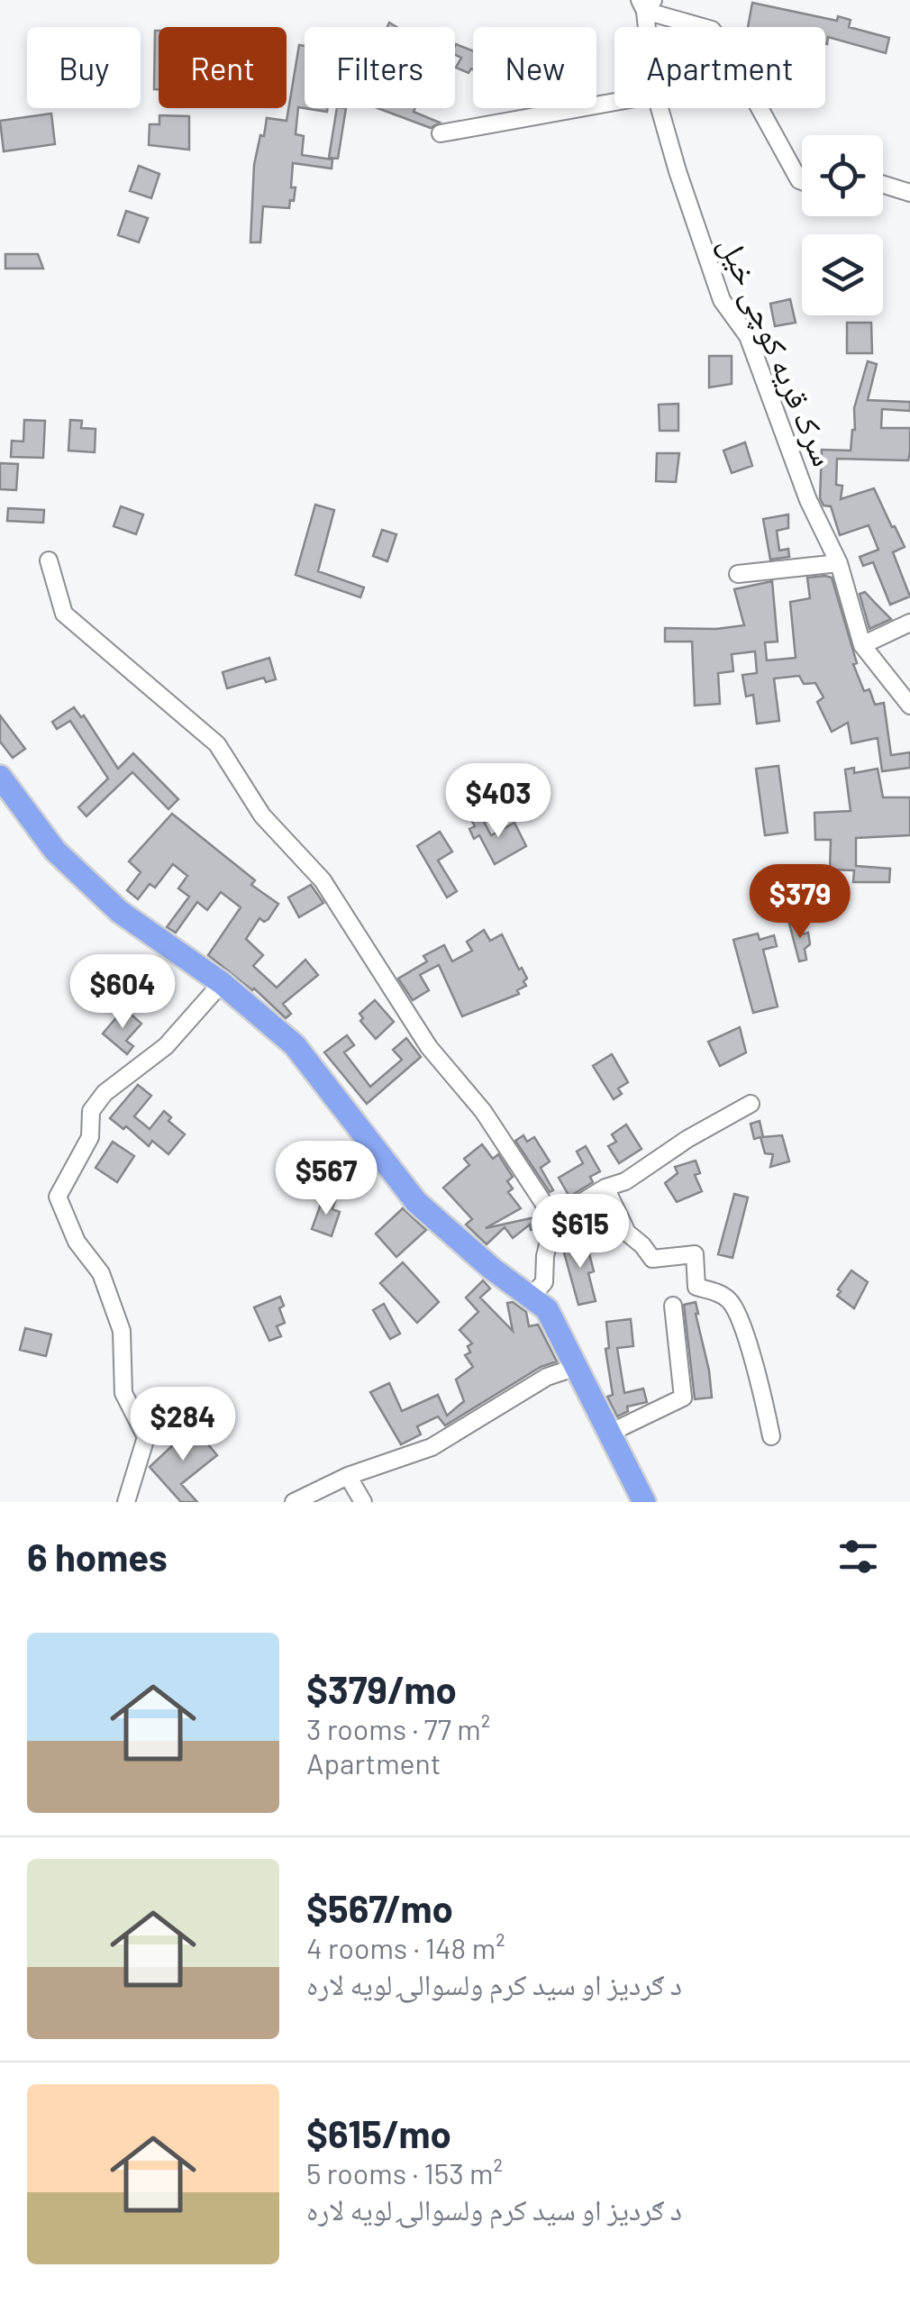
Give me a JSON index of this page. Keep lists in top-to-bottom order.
{
  "streets": {
    "street": ["سرک قریه کوچی خیل"]
  },
  "page": {
    "chip": [
      "Buy",
      "Rent",
      "Filters",
      "New",
      "Apartment"
    ],
    "price": [
      "$403",
      "$379",
      "$604",
      "$567",
      "$615",
      "$284"
    ],
    "heading": "6 homes",
    "list": [
      {
        "name": "$379/mo",
        "note": "3 rooms · 77 m² · Apartment"
      },
      {
        "name": "$567/mo",
        "note": "4 rooms · 148 m² · د ګردیز او سید کرم ولسوالۍ لویه لاره"
      },
      {
        "name": "$615/mo",
        "note": "5 rooms · 153 m² · د ګردیز او سید کرم ولسوالۍ لویه لاره"
      }
    ]
  }
}
